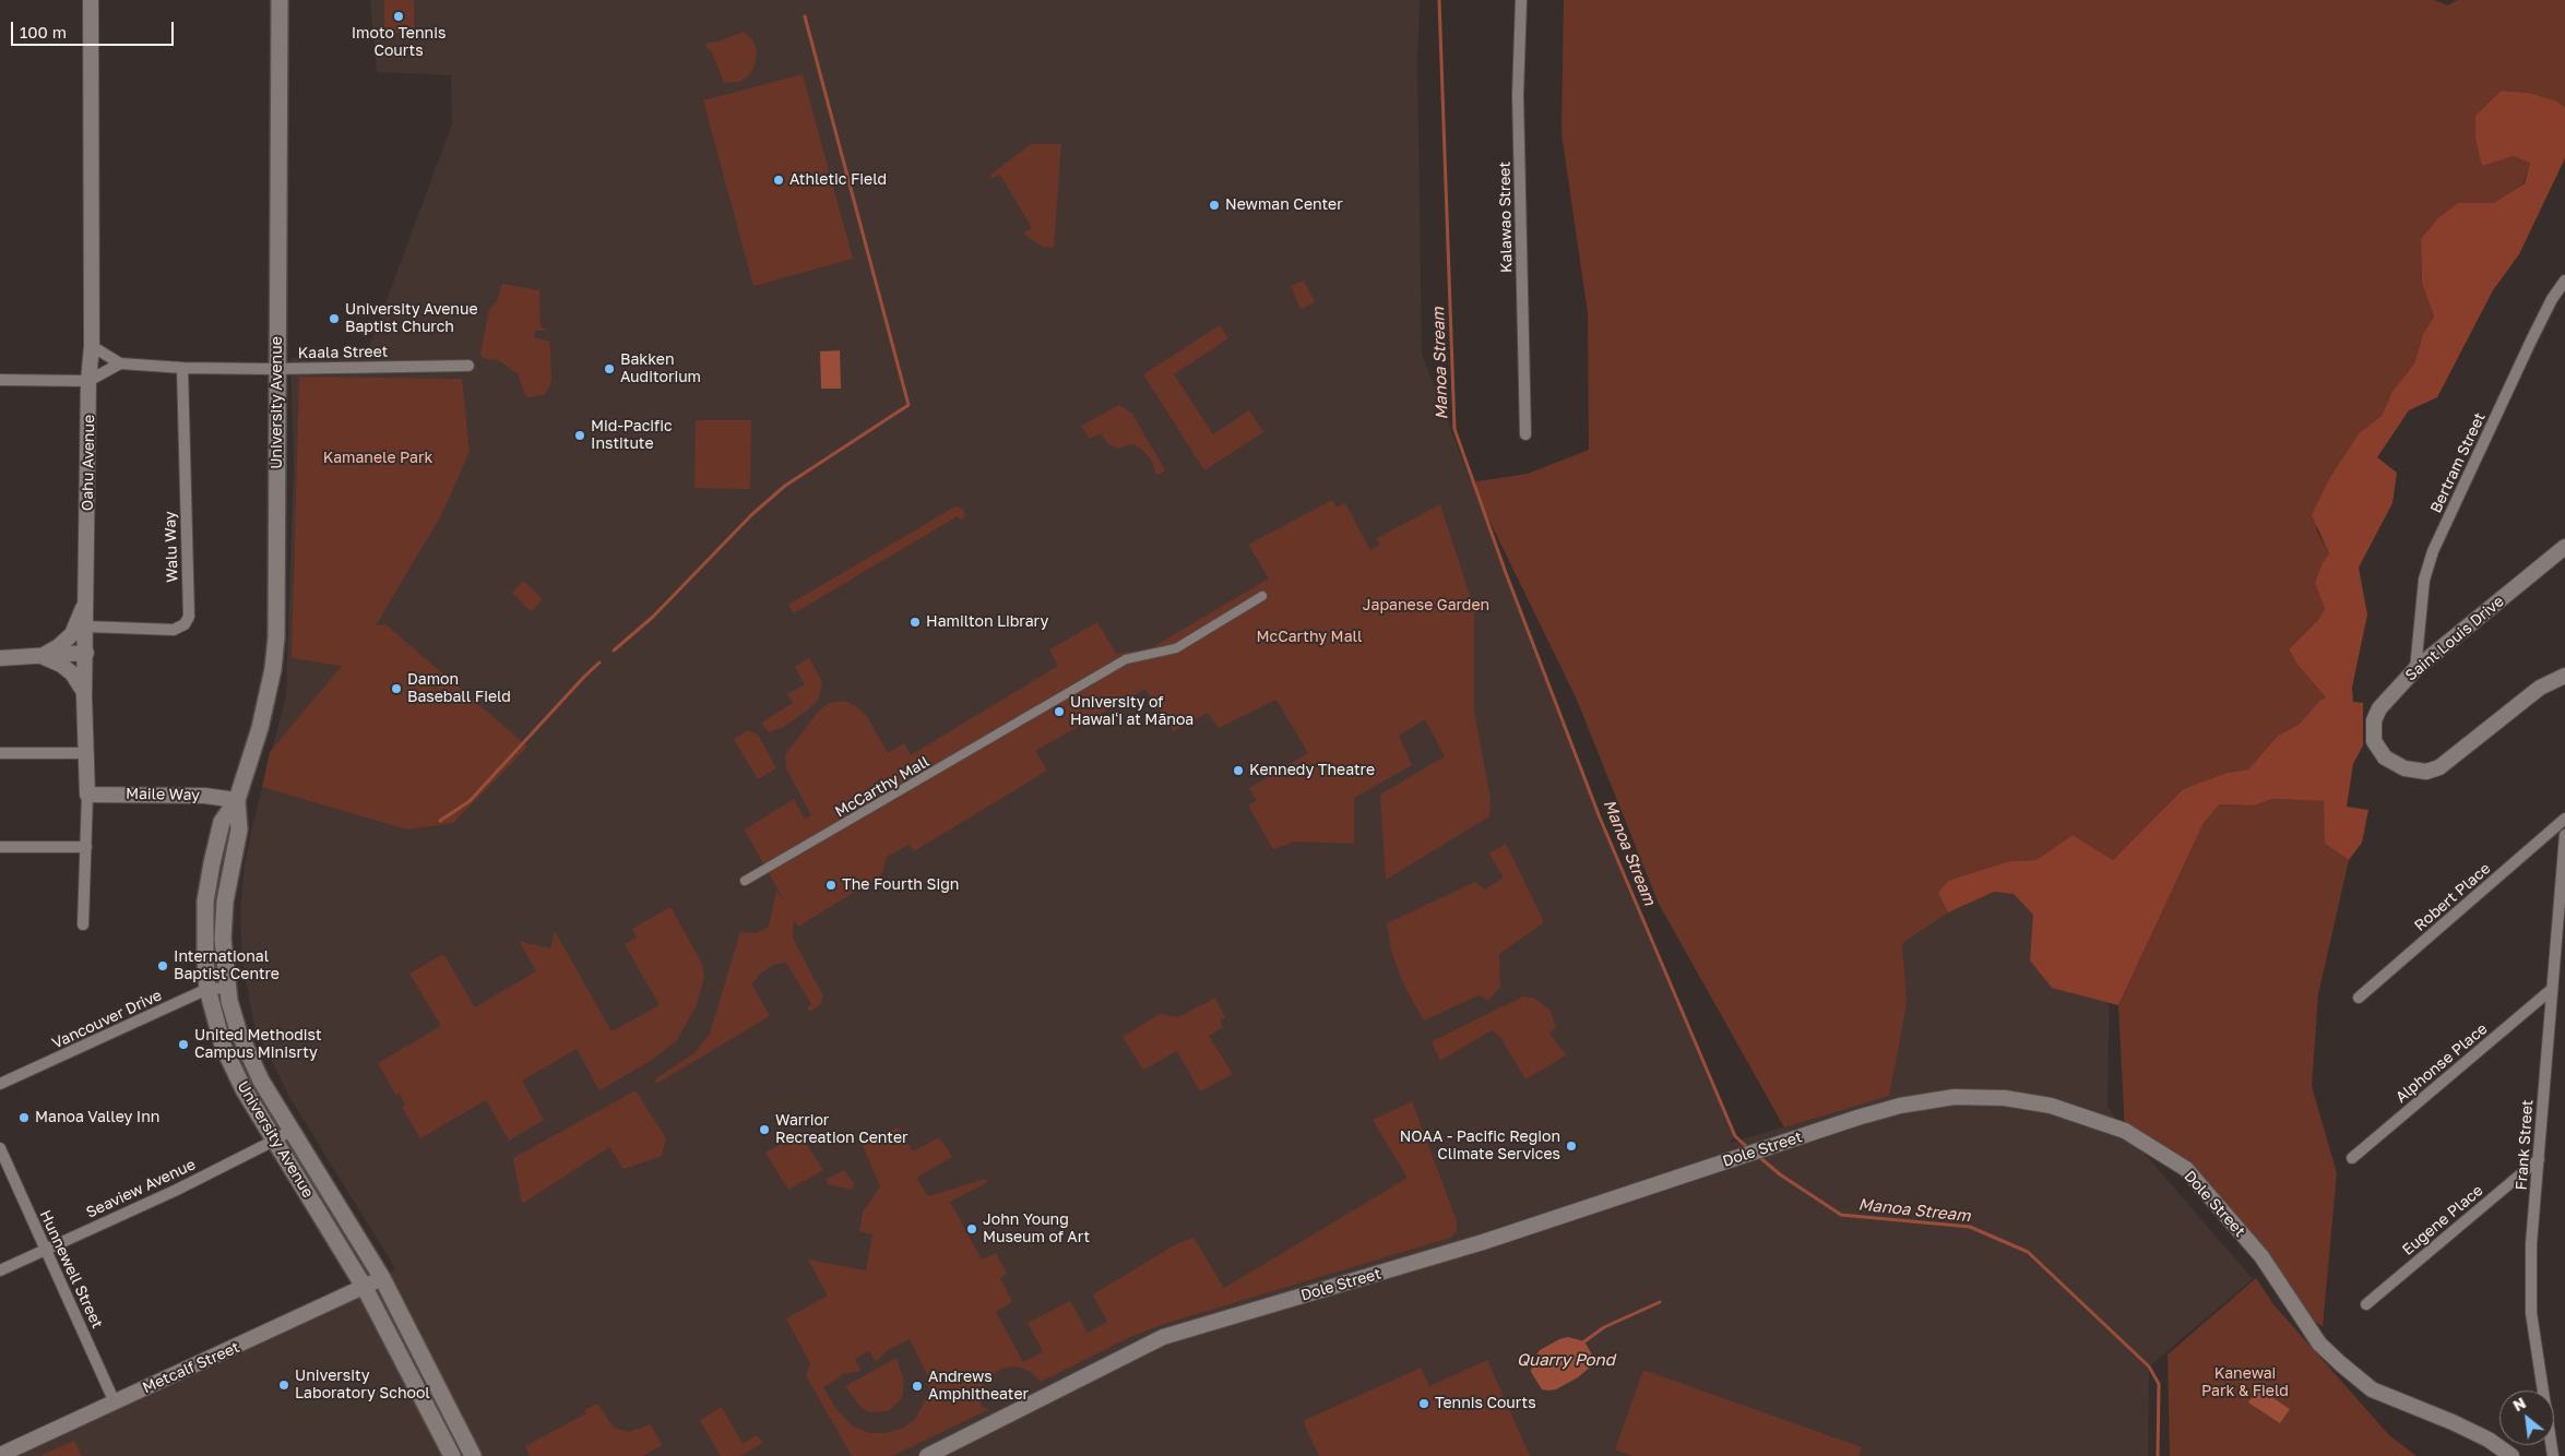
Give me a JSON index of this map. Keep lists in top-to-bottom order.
{
  "streets": {
    "main road": ["University Avenue"],
    "street": [
      "Kalawao Street",
      "Kaala Street",
      "Oahu Avenue",
      "Bertram Street",
      "Walu Way",
      "Saint Louis Drive",
      "McCarthy Mall",
      "Maile Way",
      "Robert Place",
      "Vancouver Drive",
      "Alphonse Place",
      "Frank Street",
      "Dole Street",
      "Seaview Avenue",
      "Eugene Place",
      "Hunnewell Street",
      "Metcalf Street"
    ]
  },
  "crossings": [
    ["Kaala Street", "University Avenue"],
    ["Kaala Street", "Oahu Avenue"],
    ["Kaala Street", "Walu Way"],
    ["University Avenue", "Maile Way"],
    ["University Avenue", "Vancouver Drive"],
    ["University Avenue", "Seaview Avenue"],
    ["University Avenue", "Metcalf Street"],
    ["Oahu Avenue", "Walu Way"],
    ["Oahu Avenue", "Maile Way"],
    ["Bertram Street", "Saint Louis Drive"],
    ["Alphonse Place", "Frank Street"],
    ["Frank Street", "Eugene Place"],
    ["Seaview Avenue", "Hunnewell Street"],
    ["Hunnewell Street", "Metcalf Street"]
  ],
  "water": ["Manoa Stream", "Quarry Pond"],
  "parks": [
    "Kamanele Park",
    "Japanese Garden",
    "McCarthy Mall",
    "Kanewai Park & Field"
  ],
  "places": [
    "Imoto Tennis Courts",
    "Athletic Field",
    "Newman Center",
    "University Avenue Baptist Church",
    "Bakken Auditorium",
    "Mid-Pacific Institute",
    "Hamilton Library",
    "Damon Baseball Field",
    "University of Hawaiʻi at Mānoa",
    "Kennedy Theatre",
    "The Fourth Sign",
    "International Baptist Centre",
    "United Methodist Campus Minisrty",
    "Manoa Valley Inn",
    "Warrior Recreation Center",
    "NOAA - Pacific Region Climate Services",
    "John Young Museum of Art",
    "University Laboratory School",
    "Andrews Amphitheater",
    "Tennis Courts"
  ],
  "scale_bar": "100 m",
  "north": "top left"
}
